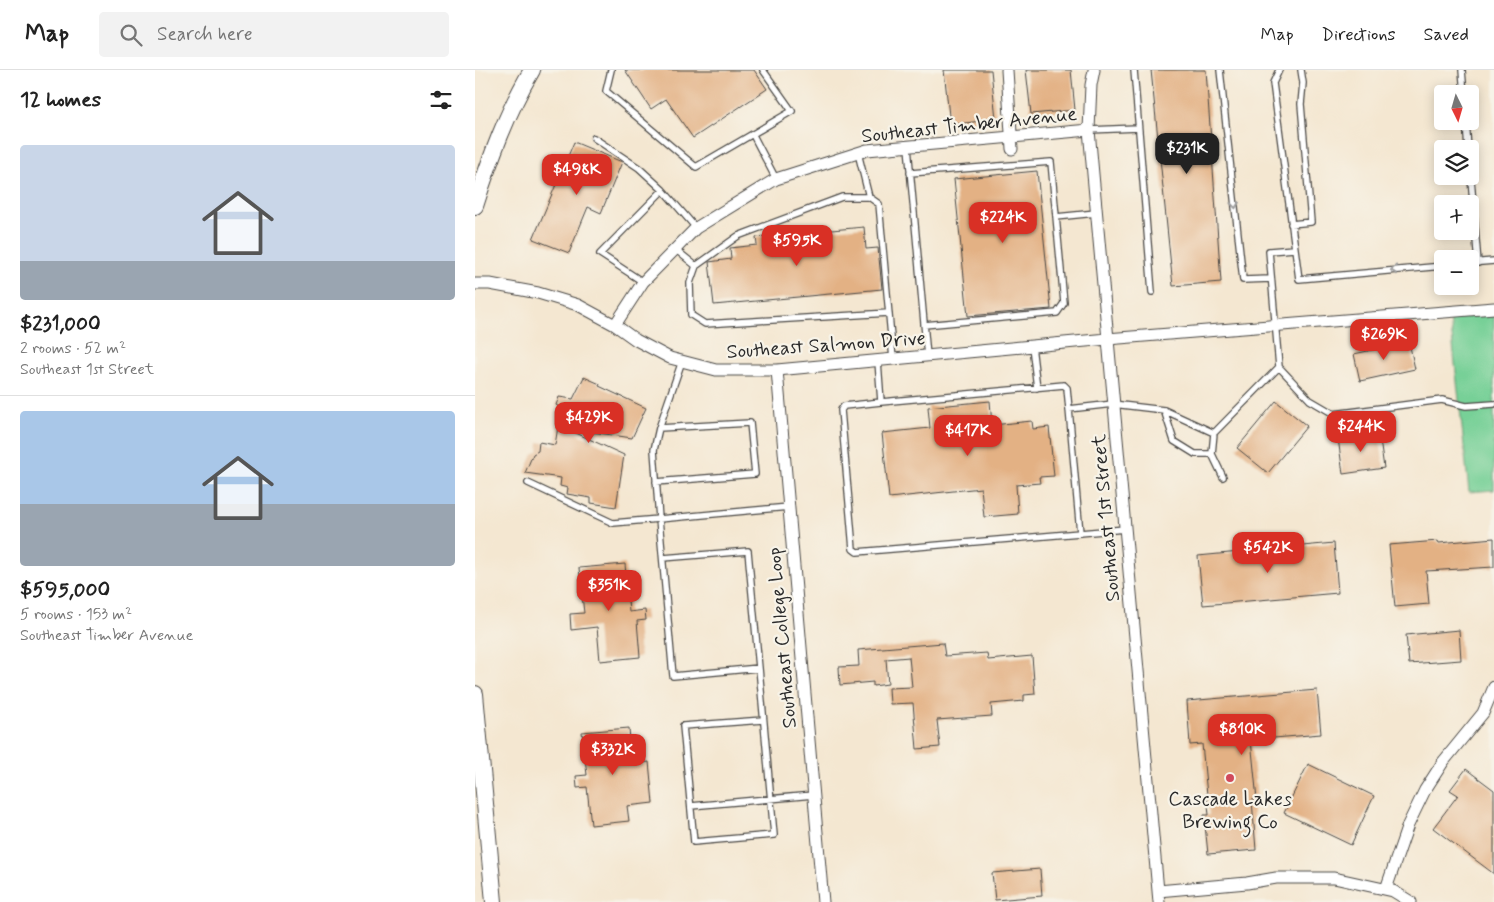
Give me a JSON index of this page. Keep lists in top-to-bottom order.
{
  "streets": {
    "street": [
      "Southeast Timber Avenue",
      "Southeast Salmon Drive",
      "Southeast 1st Street",
      "Southeast College Loop"
    ]
  },
  "crossings": [
    ["Southeast Timber Avenue", "Southeast Salmon Drive"],
    ["Southeast Timber Avenue", "Southeast 1st Street"],
    ["Southeast Salmon Drive", "Southeast 1st Street"],
    ["Southeast Salmon Drive", "Southeast College Loop"]
  ],
  "places": ["Cascade Lakes Brewing Co"],
  "north": "bottom",
  "page": {
    "header": "Map",
    "search": "Search here",
    "nav": ["Map", "Directions", "Saved"],
    "heading": "12 homes",
    "map_buttons": ["+", "−"],
    "list": [
      {
        "name": "$231,000",
        "note": "2 rooms · 52 m² · Southeast 1st Street"
      },
      {
        "name": "$595,000",
        "note": "5 rooms · 153 m² · Southeast Timber Avenue"
      }
    ],
    "price": [
      "$231K",
      "$498K",
      "$224K",
      "$595K",
      "$269K",
      "$429K",
      "$244K",
      "$417K",
      "$542K",
      "$351K",
      "$810K",
      "$332K"
    ]
  }
}
